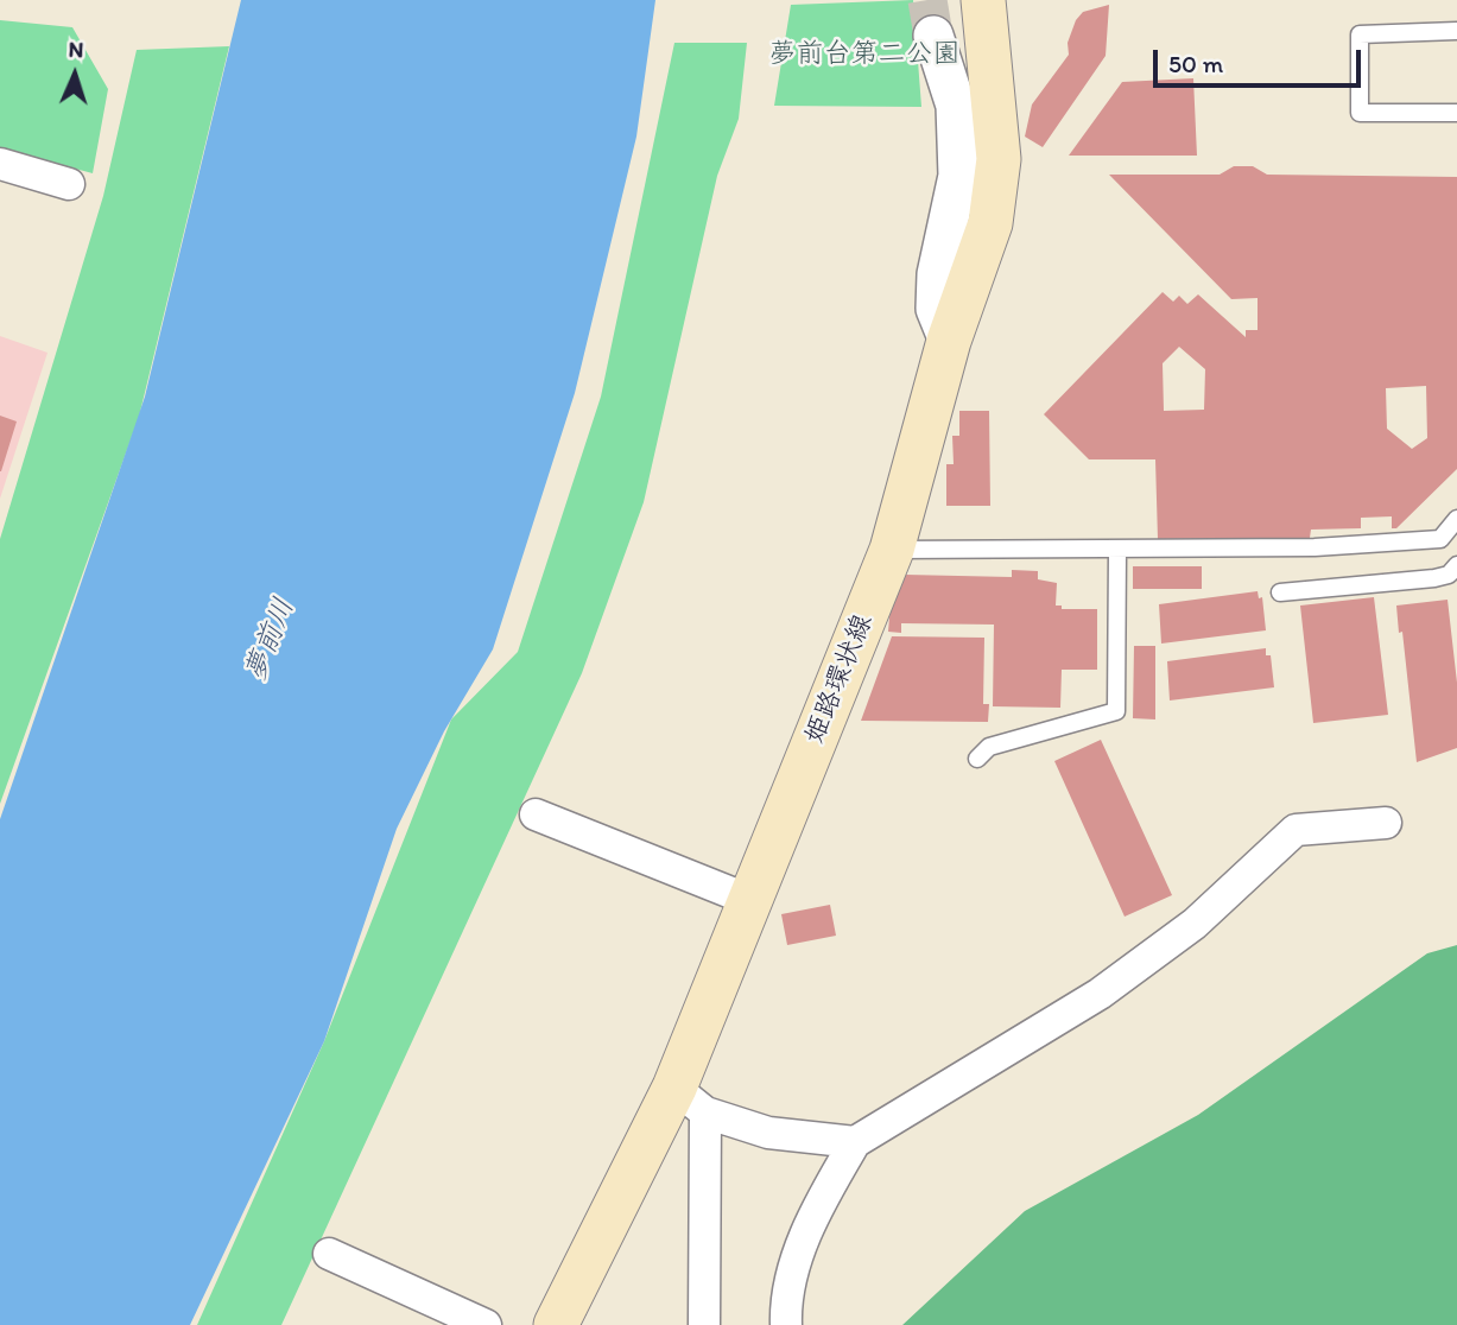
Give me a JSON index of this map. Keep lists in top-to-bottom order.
{
  "streets": {
    "main road": ["姫路環状線"]
  },
  "water": ["夢前川"],
  "parks": ["夢前台第二公園"],
  "scale_bar": "50 m",
  "north": "top"
}
